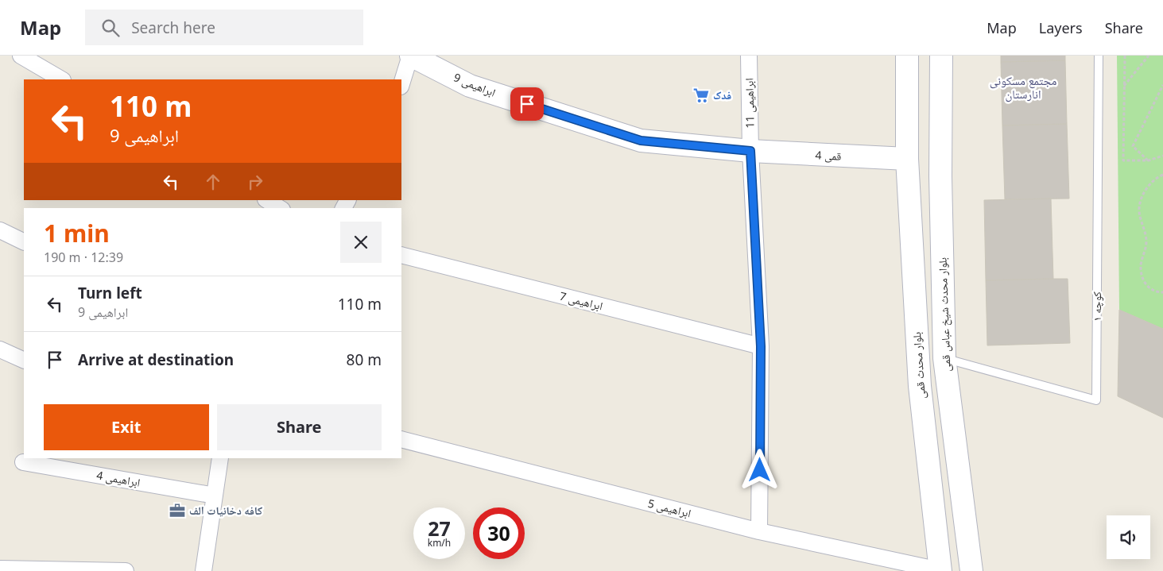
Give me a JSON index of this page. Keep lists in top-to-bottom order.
{
  "streets": {
    "main road": [
      "ابراهیمی 9",
      "قمی 4",
      "بلوار محدث شیخ عباس قمی",
      "بلوار محدث قمی"
    ],
    "street": [
      "ابراهیمی 11",
      "ابراهیمی 7",
      "ابراهیمی 4",
      "ابراهیمی 5"
    ],
    "lane": ["کوچه ۱"]
  },
  "crossings": [
    ["ابراهیمی 9", "ابراهیمی 11"],
    ["ابراهیمی 9", "قمی 4"],
    ["ابراهیمی 11", "قمی 4"],
    ["ابراهیمی 11", "ابراهیمی 7"],
    ["ابراهیمی 11", "ابراهیمی 5"],
    ["قمی 4", "بلوار محدث قمی"],
    ["کوچه ۱", "بلوار محدث شیخ عباس قمی"],
    ["بلوار محدث قمی", "ابراهیمی 5"]
  ],
  "districts": ["مجتمع مسکونی انارستان"],
  "places": {
    "supermarket": ["فدک"],
    "office": ["کافه دخانیات الف"]
  },
  "page": {
    "header": "Map",
    "search": "Search here",
    "nav": ["Map", "Layers", "Share"],
    "turn": ["110 m", "ابراهیمی 9"],
    "heading": ["1 min", "190 m · 12:39"],
    "list": [
      {
        "name": "Turn left",
        "note": "ابراهیمی 9",
        "value": "110 m"
      },
      {
        "name": "Arrive at destination",
        "value": "80 m"
      }
    ],
    "buttons": ["Exit", "Share"],
    "speed": "27 km/h",
    "limit": "30"
  }
}
